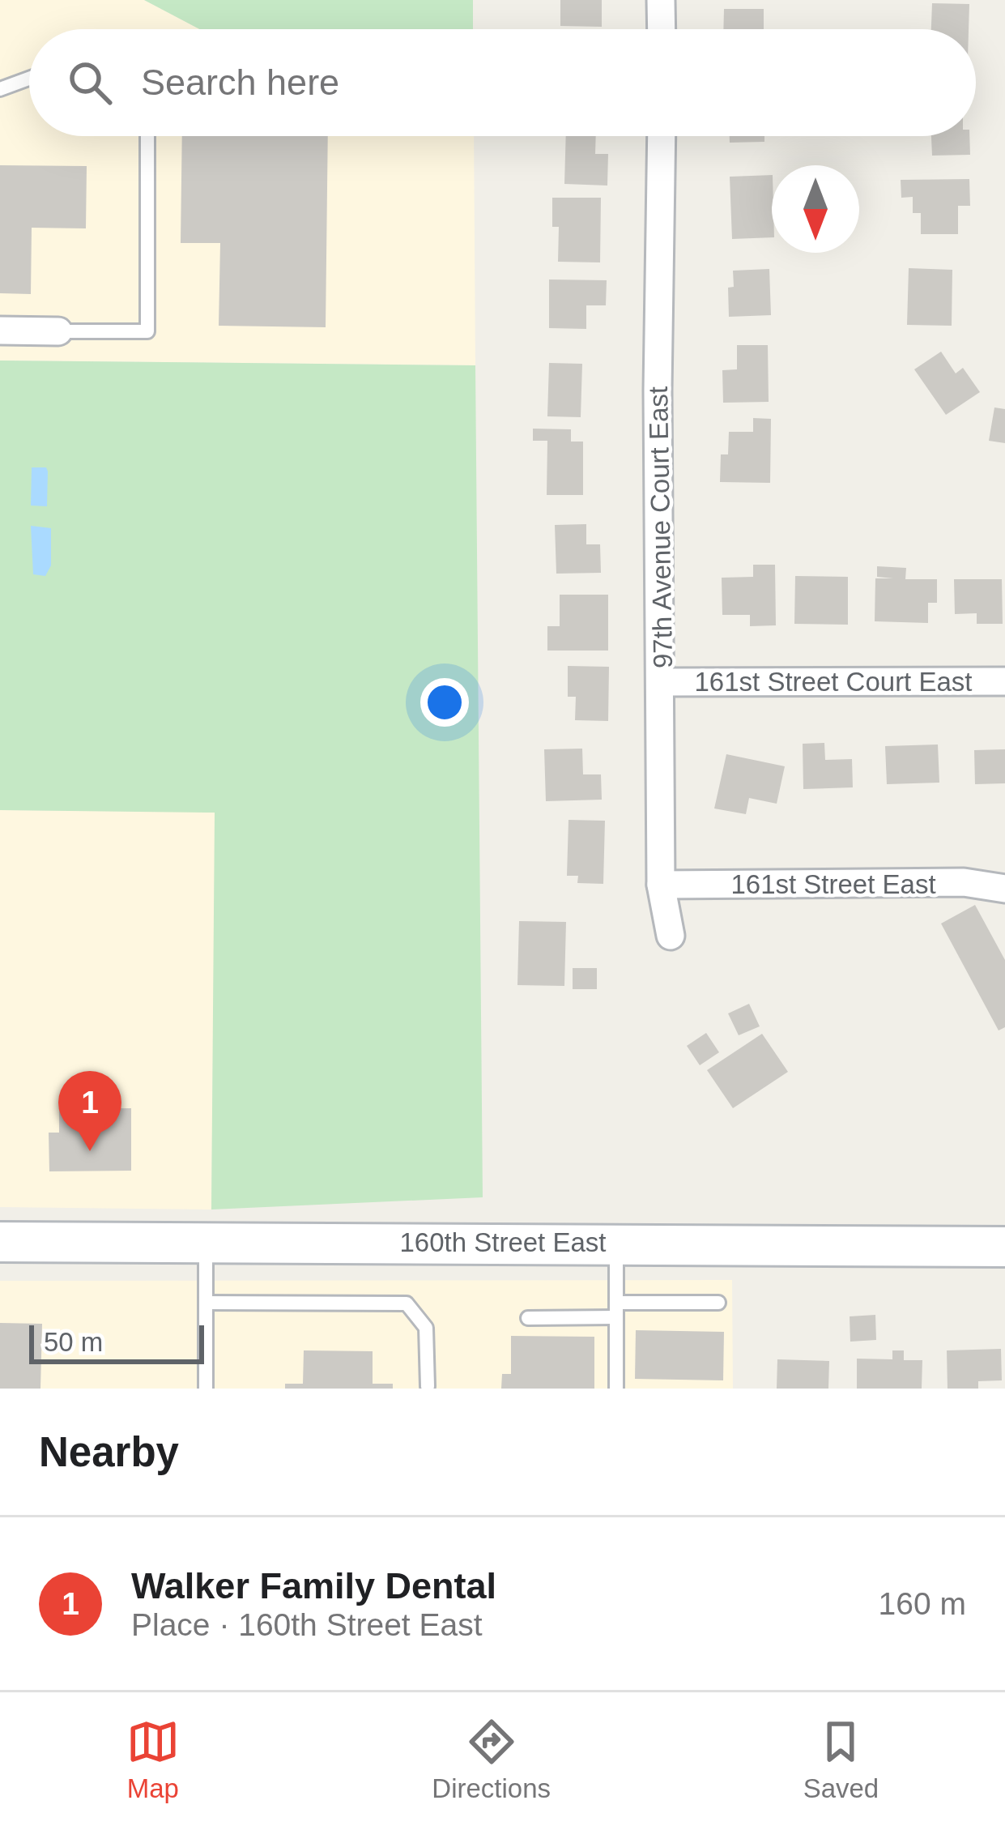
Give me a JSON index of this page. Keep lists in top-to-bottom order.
{
  "streets": {
    "main road": ["160th Street East"],
    "street": ["97th Avenue Court East", "161st Street Court East", "161st Street East"]
  },
  "crossings": [
    ["97th Avenue Court East", "161st Street Court East"],
    ["97th Avenue Court East", "161st Street East"]
  ],
  "scale_bar": "50 m",
  "north": "bottom",
  "page": {
    "search": "Search here",
    "pins": "1",
    "scale": "50 m",
    "heading": "Nearby",
    "list": [
      {
        "mark": "1",
        "name": "Walker Family Dental",
        "note": "Place · 160th Street East",
        "value": "160 m"
      }
    ],
    "nav": ["Map", "Directions", "Saved"]
  }
}
